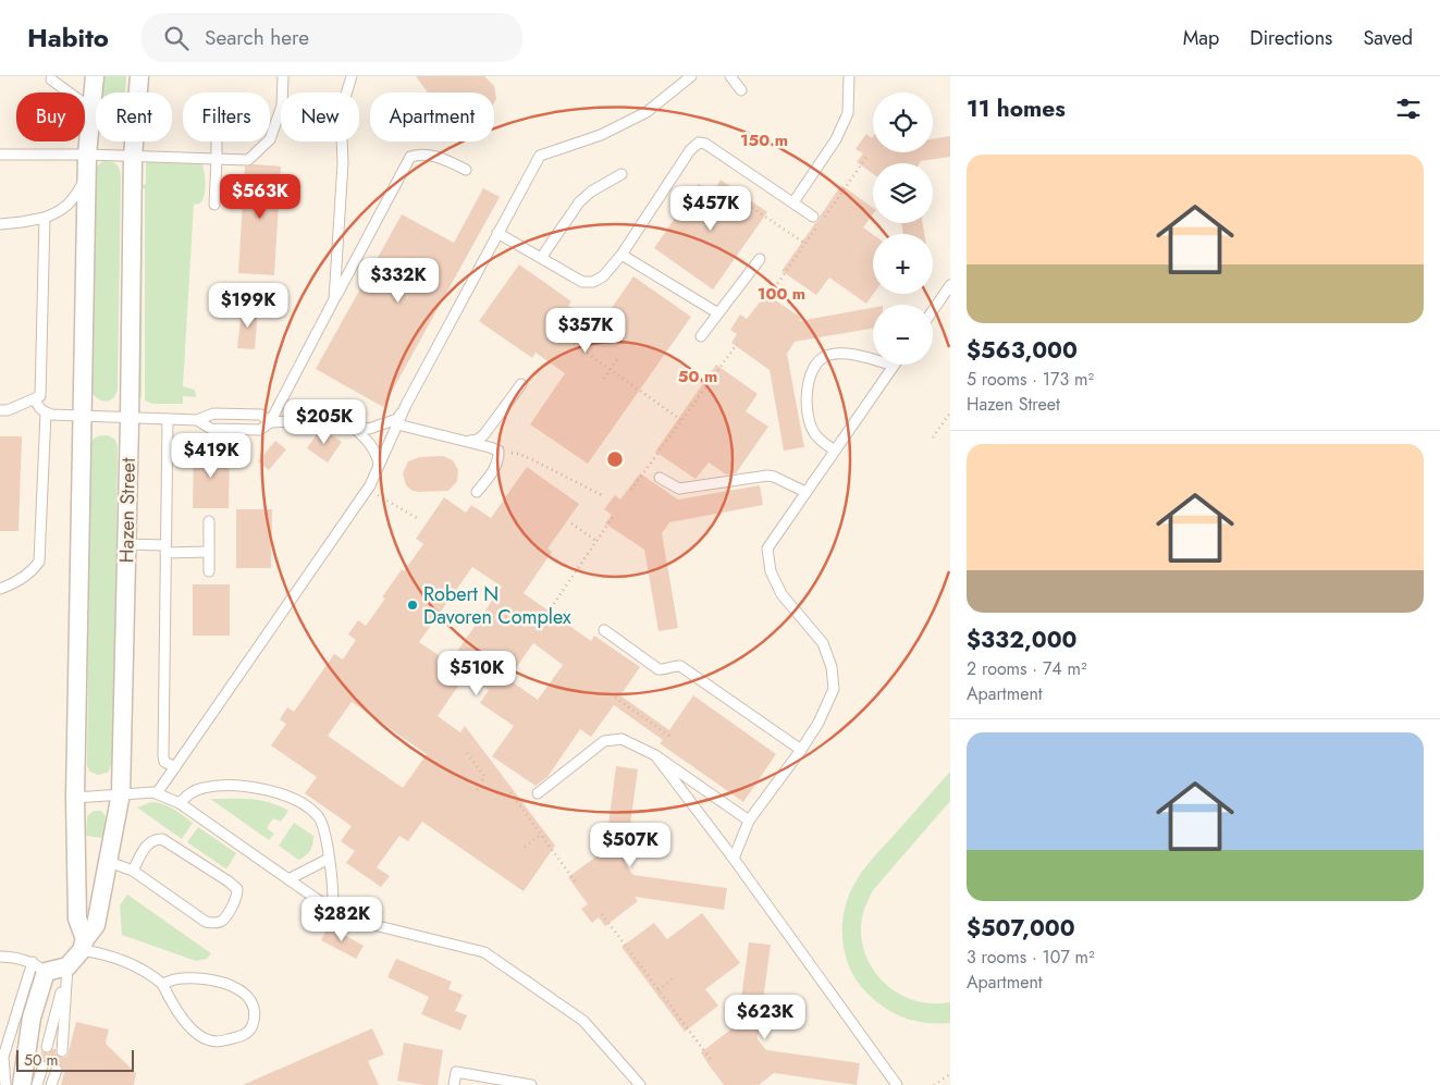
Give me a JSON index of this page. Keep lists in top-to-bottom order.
{
  "streets": {
    "street": ["Hazen Street"]
  },
  "places": ["Robert N Davoren Complex"],
  "scale_bar": "50 m",
  "page": {
    "header": "Habito",
    "search": "Search here",
    "nav": ["Map", "Directions", "Saved"],
    "heading": "11 homes",
    "map_buttons": ["+", "−"],
    "chip": [
      "Buy",
      "Rent",
      "Filters",
      "New",
      "Apartment"
    ],
    "list": [
      {
        "name": "$563,000",
        "note": "5 rooms · 173 m² · Hazen Street"
      },
      {
        "name": "$332,000",
        "note": "2 rooms · 74 m² · Apartment"
      },
      {
        "name": "$507,000",
        "note": "3 rooms · 107 m² · Apartment"
      }
    ],
    "price": [
      "$563K",
      "$457K",
      "$332K",
      "$199K",
      "$357K",
      "$205K",
      "$419K",
      "$510K",
      "$507K",
      "$282K",
      "$623K"
    ],
    "scale": "50 m"
  },
  "rings": ["150 m", "100 m", "50 m"]
}
